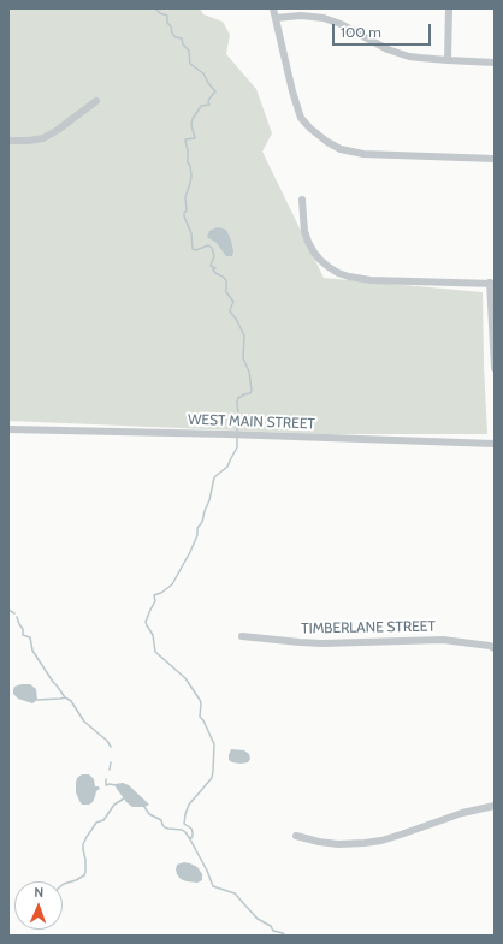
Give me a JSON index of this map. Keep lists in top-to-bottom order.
{
  "streets": {
    "street": ["WEST MAIN STREET", "TIMBERLANE STREET"]
  },
  "scale_bar": "100 m",
  "north": "top"
}
